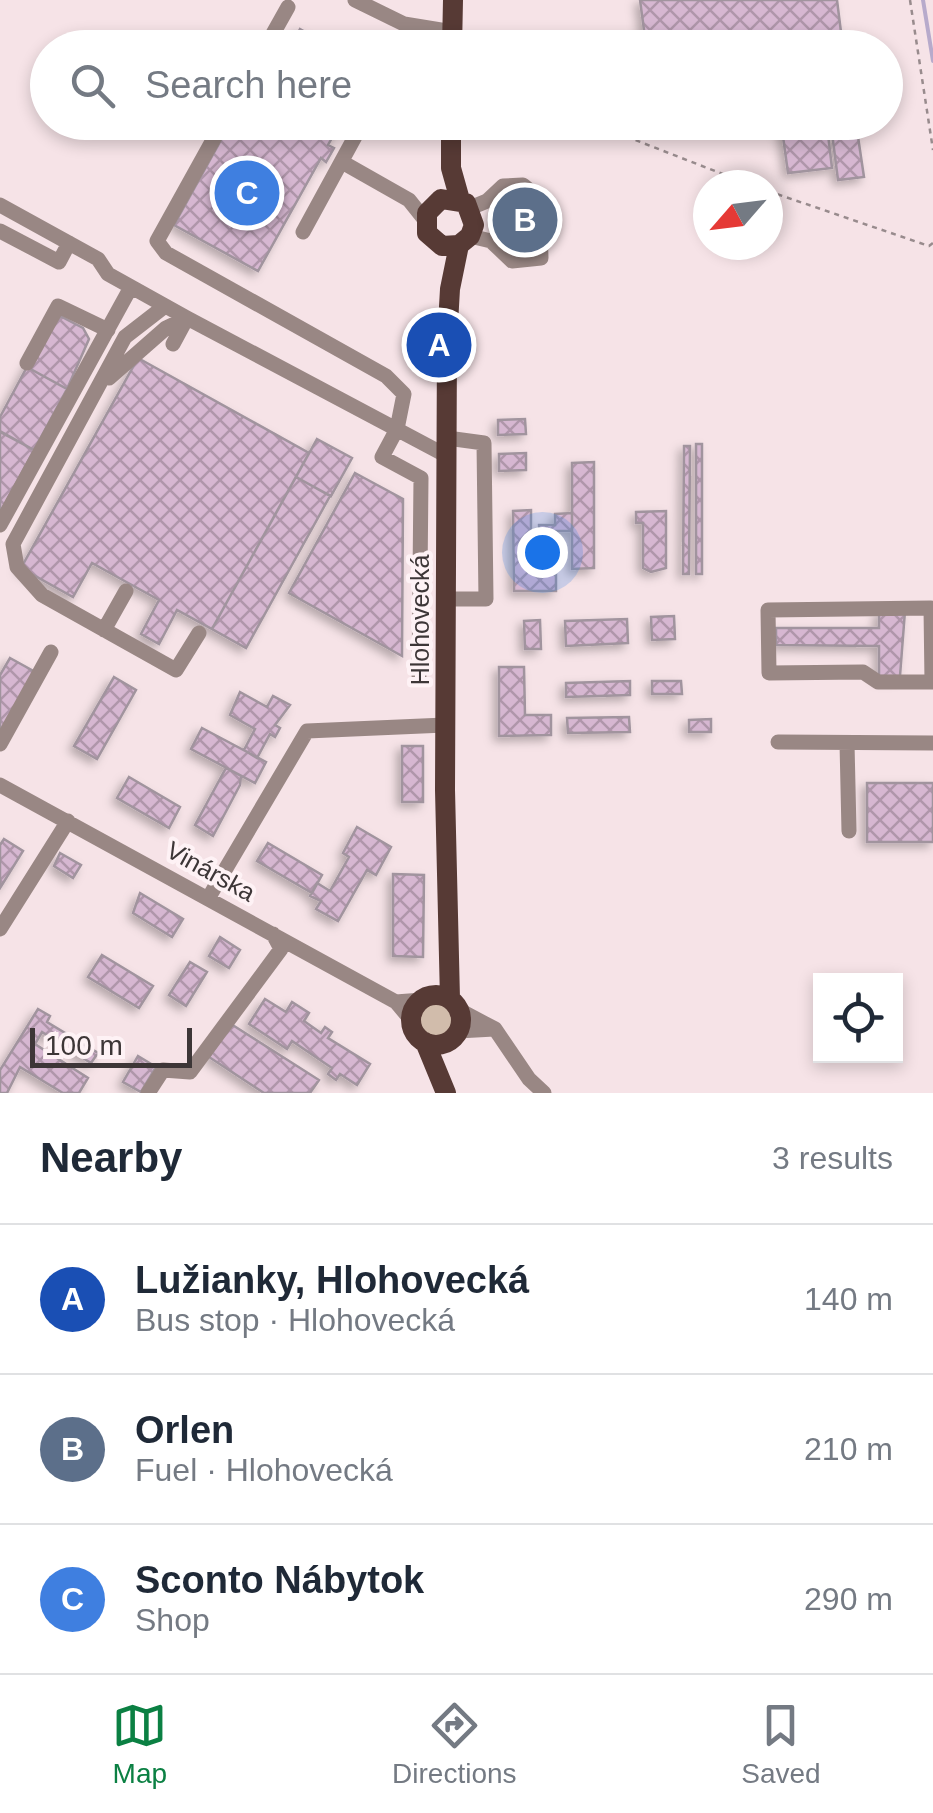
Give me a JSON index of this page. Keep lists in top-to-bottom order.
{
  "streets": {
    "main road": ["Hlohovecká"],
    "street": ["Vinárska"]
  },
  "scale_bar": "100 m",
  "north": "bottom left",
  "page": {
    "search": "Search here",
    "pins": ["C", "B", "A"],
    "scale": "100 m",
    "heading": ["Nearby", "3 results"],
    "list": [
      {
        "mark": "A",
        "name": "Lužianky, Hlohovecká",
        "note": "Bus stop · Hlohovecká",
        "value": "140 m"
      },
      {
        "mark": "B",
        "name": "Orlen",
        "note": "Fuel · Hlohovecká",
        "value": "210 m"
      },
      {
        "mark": "C",
        "name": "Sconto Nábytok",
        "note": "Shop",
        "value": "290 m"
      }
    ],
    "nav": ["Map", "Directions", "Saved"]
  }
}
